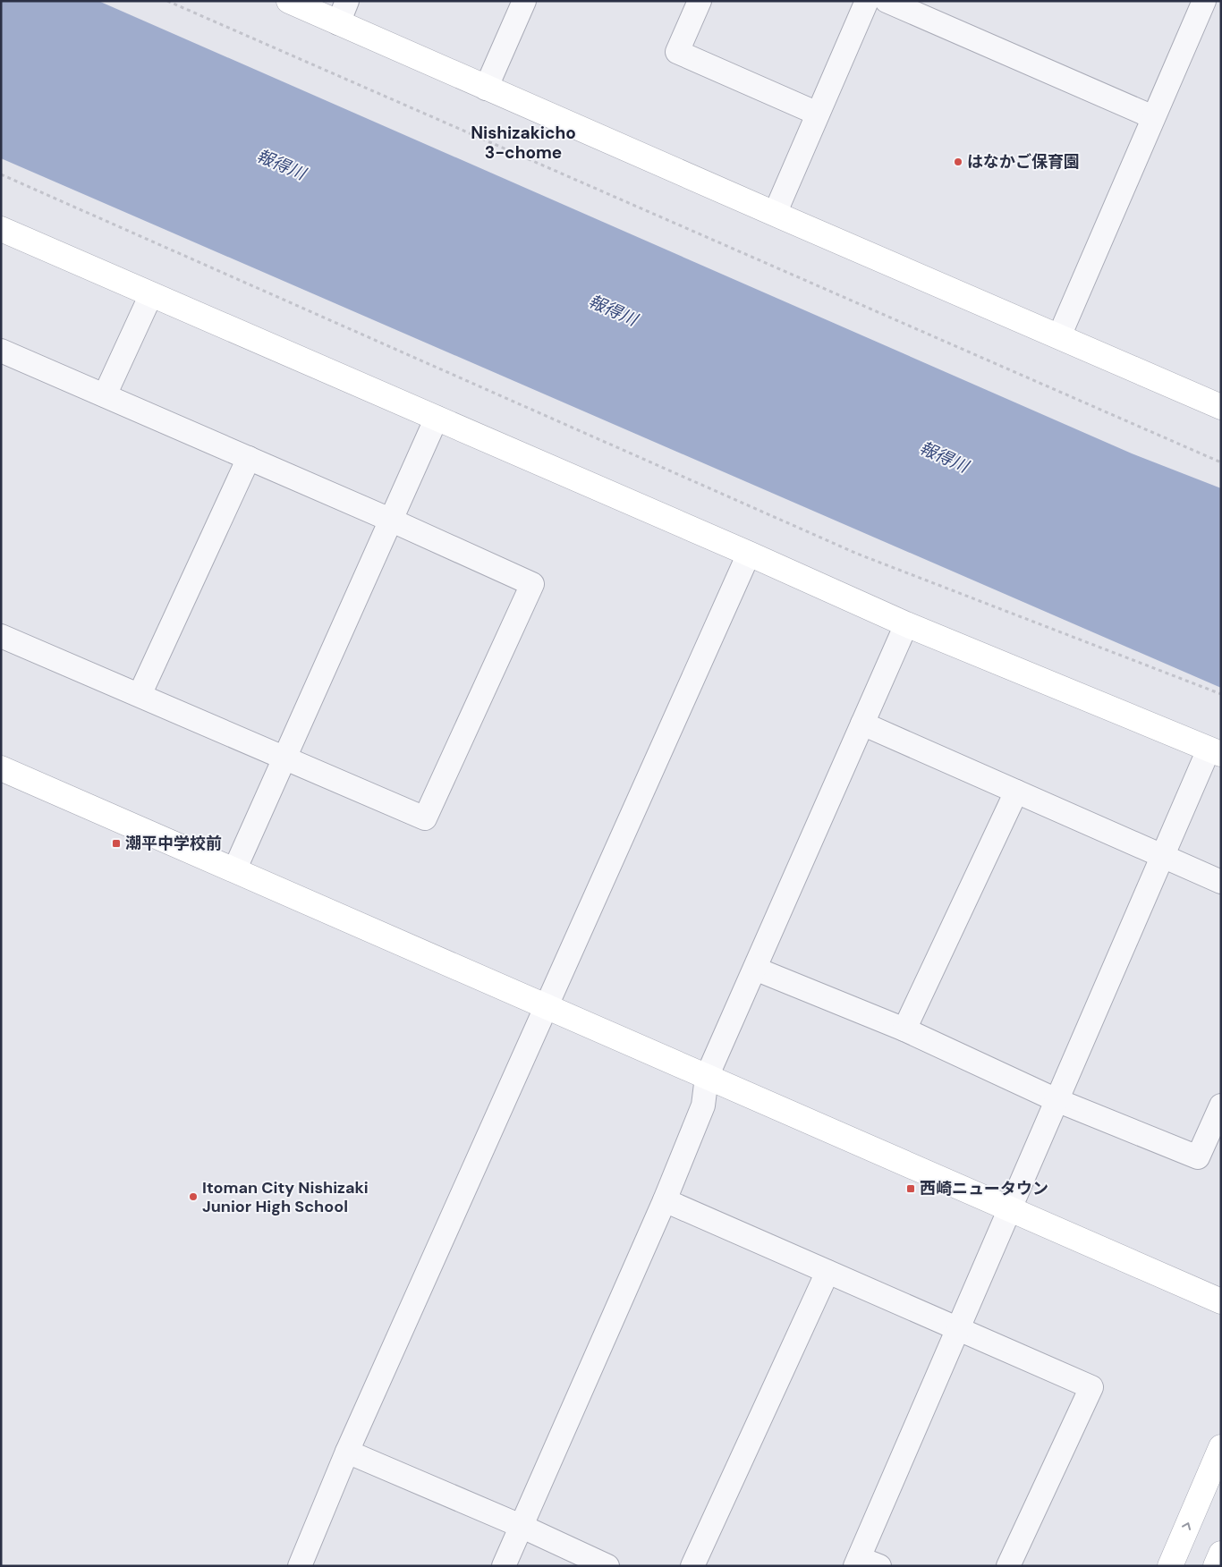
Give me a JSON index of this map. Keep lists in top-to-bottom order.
{
  "districts": ["Nishizakicho 3-chome"],
  "water": ["報得川"],
  "places": {
    "other": ["はなかご保育園", "Itoman City Nishizaki Junior High School"],
    "transit": ["潮平中学校前", "西崎ニュータウン"]
  }
}
